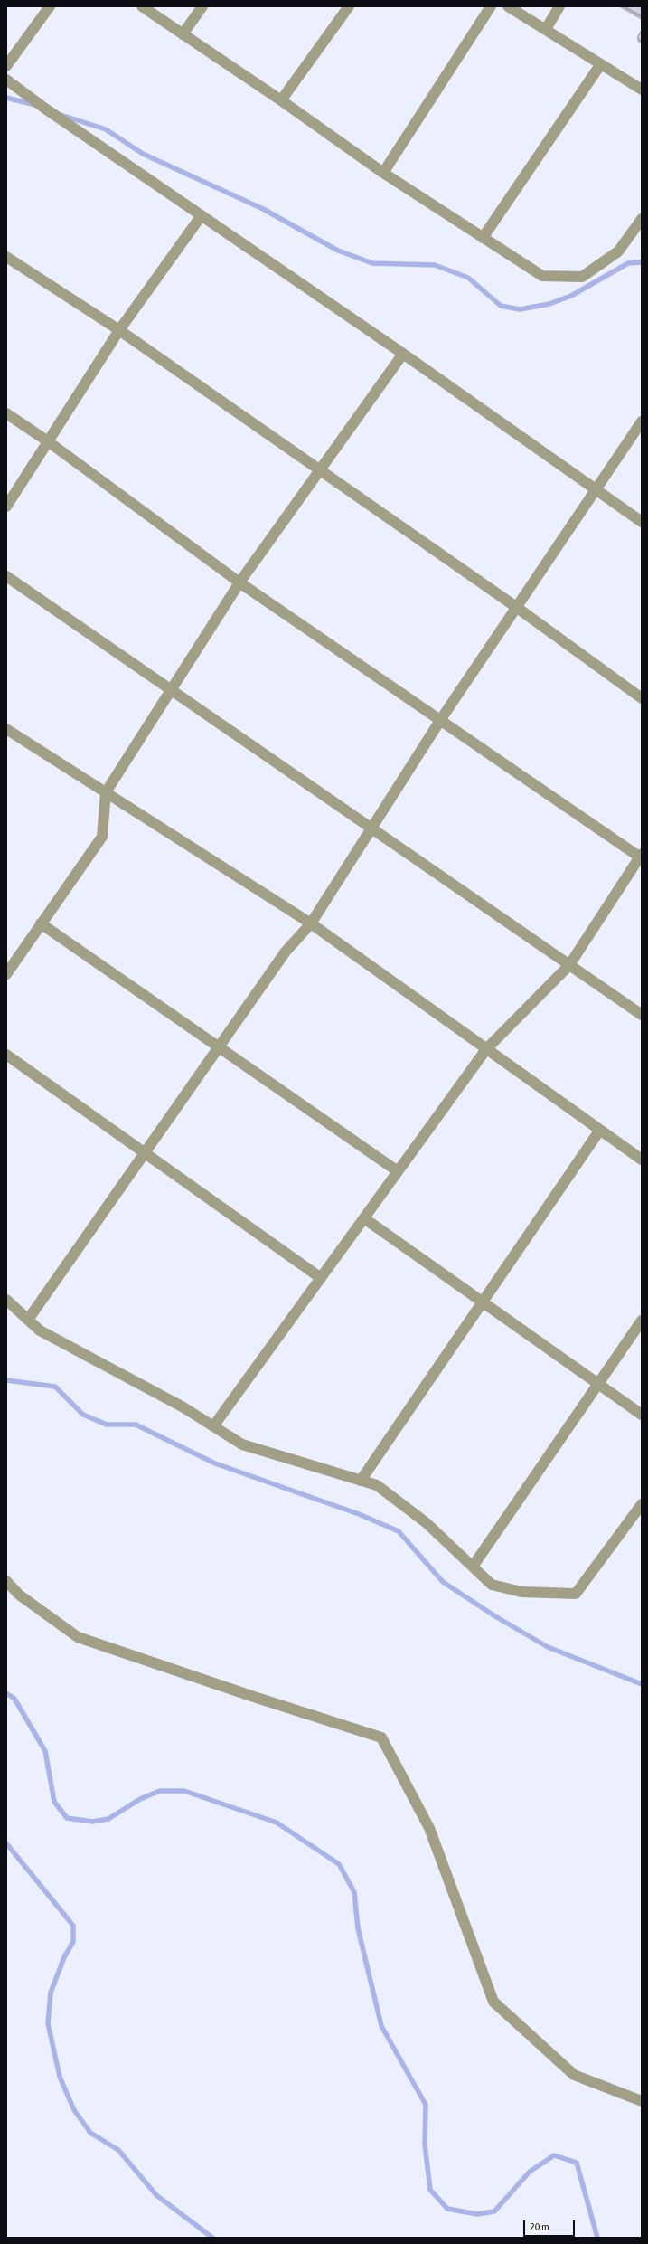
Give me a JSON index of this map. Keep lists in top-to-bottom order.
{
  "scale_bar": "20 m"
}
